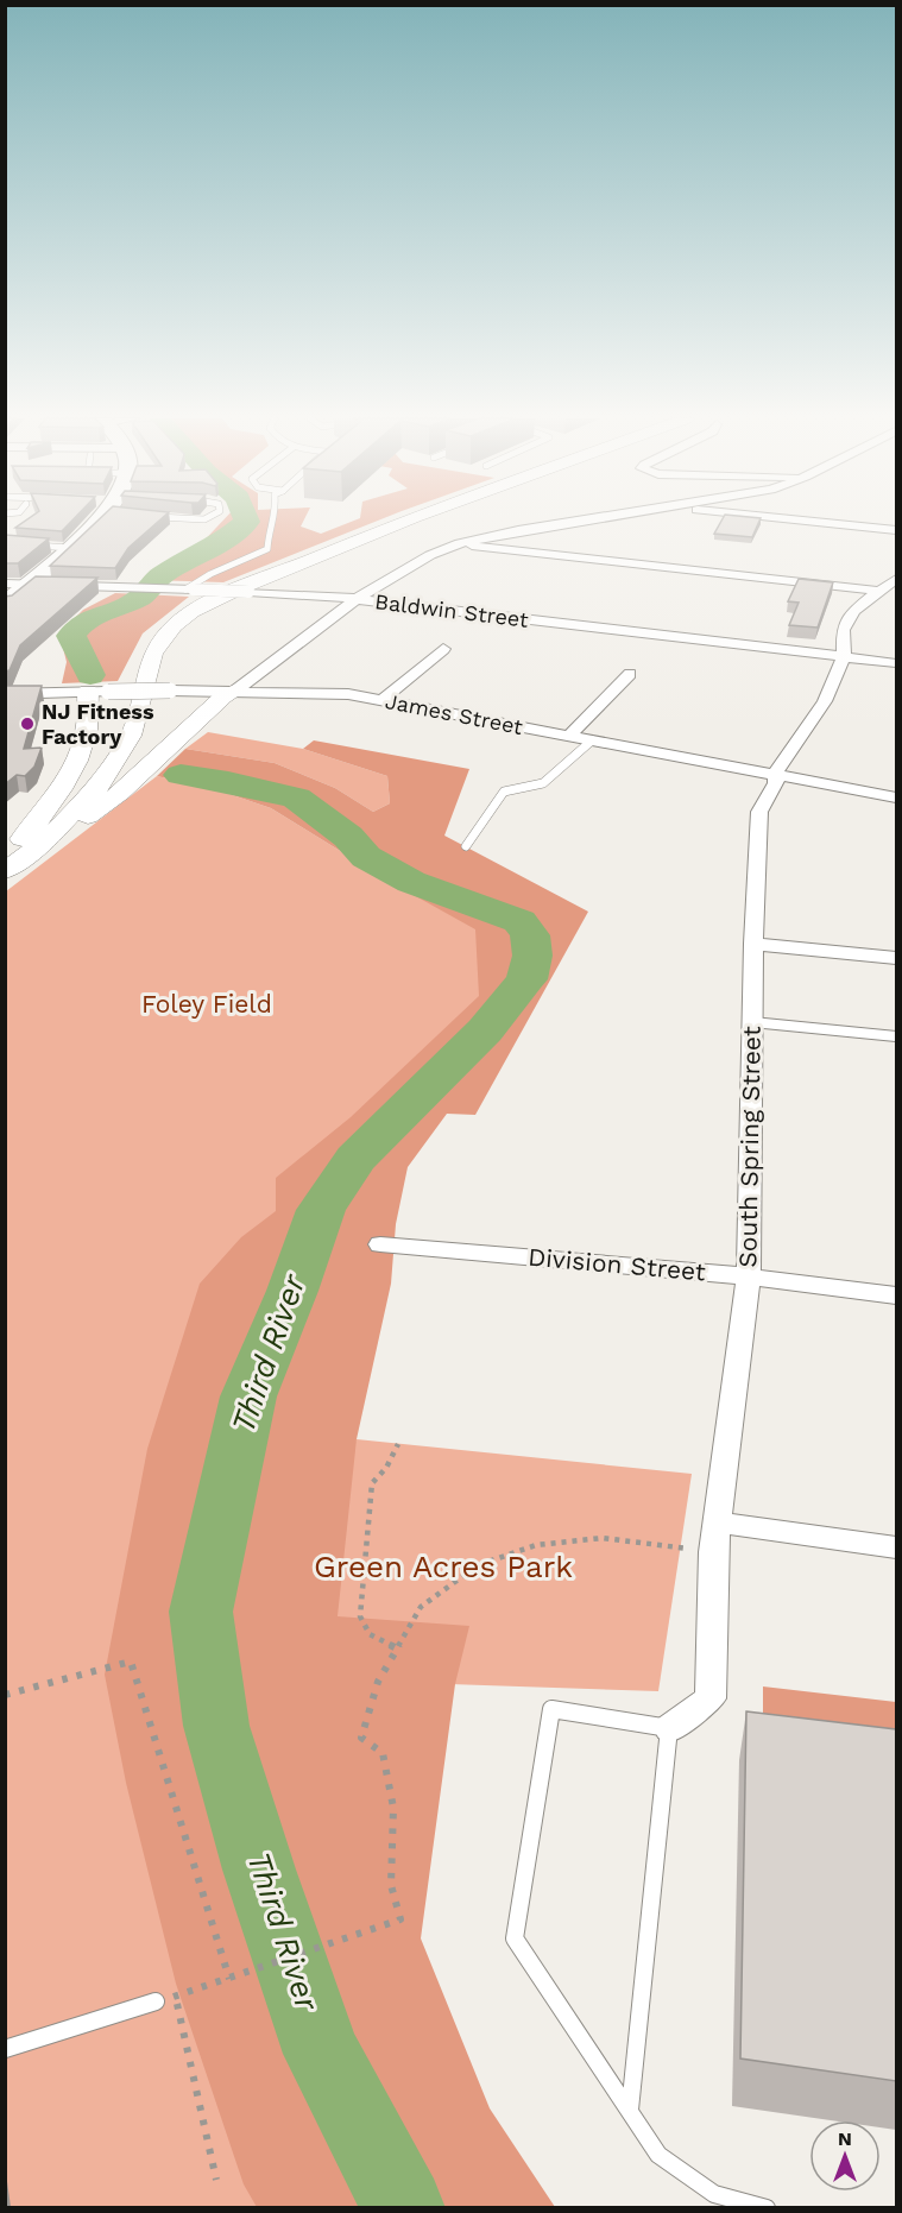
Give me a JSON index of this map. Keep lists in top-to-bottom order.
{
  "streets": {
    "street": [
      "Baldwin Street",
      "James Street",
      "South Spring Street",
      "Division Street"
    ]
  },
  "crossings": [
    ["Baldwin Street", "South Spring Street"],
    ["James Street", "South Spring Street"],
    ["South Spring Street", "Division Street"]
  ],
  "water": ["Third River"],
  "parks": ["Foley Field", "Green Acres Park"],
  "places": ["NJ Fitness Factory"],
  "north": "top"
}
